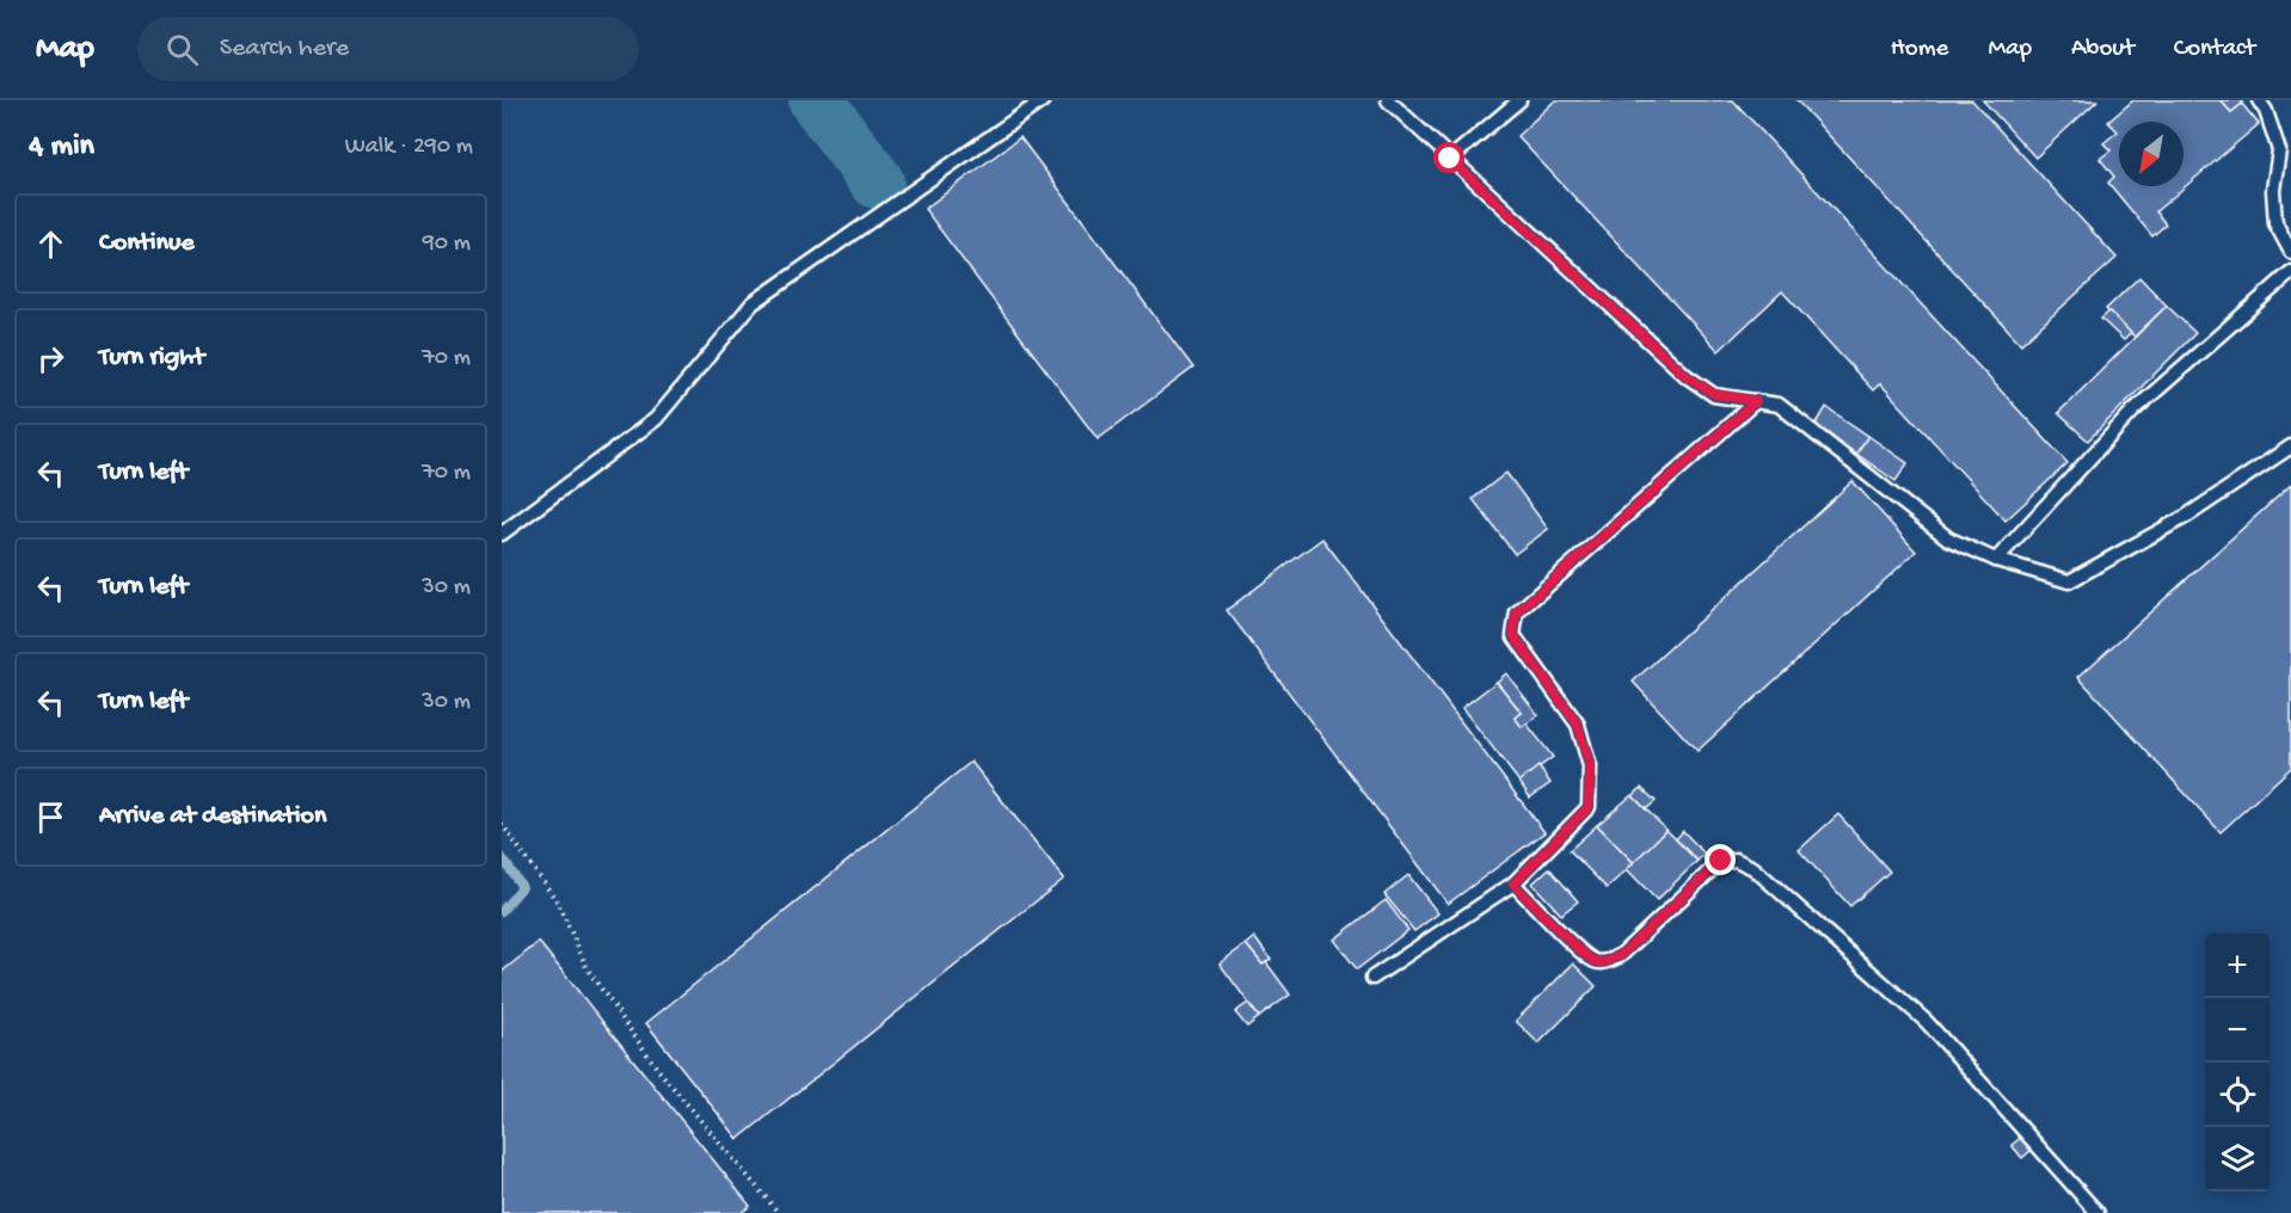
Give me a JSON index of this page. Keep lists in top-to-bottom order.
{
  "north": "bottom left",
  "page": {
    "header": "Map",
    "search": "Search here",
    "nav": [
      "Home",
      "Map",
      "About",
      "Contact"
    ],
    "heading": ["4 min", "Walk · 290 m"],
    "list": [
      ["Continue", "90 m"],
      ["Turn right", "70 m"],
      ["Turn left", "70 m"],
      ["Turn left", "30 m"],
      ["Turn left", "30 m"],
      "Arrive at destination"
    ],
    "map_buttons": ["+", "−"]
  }
}
